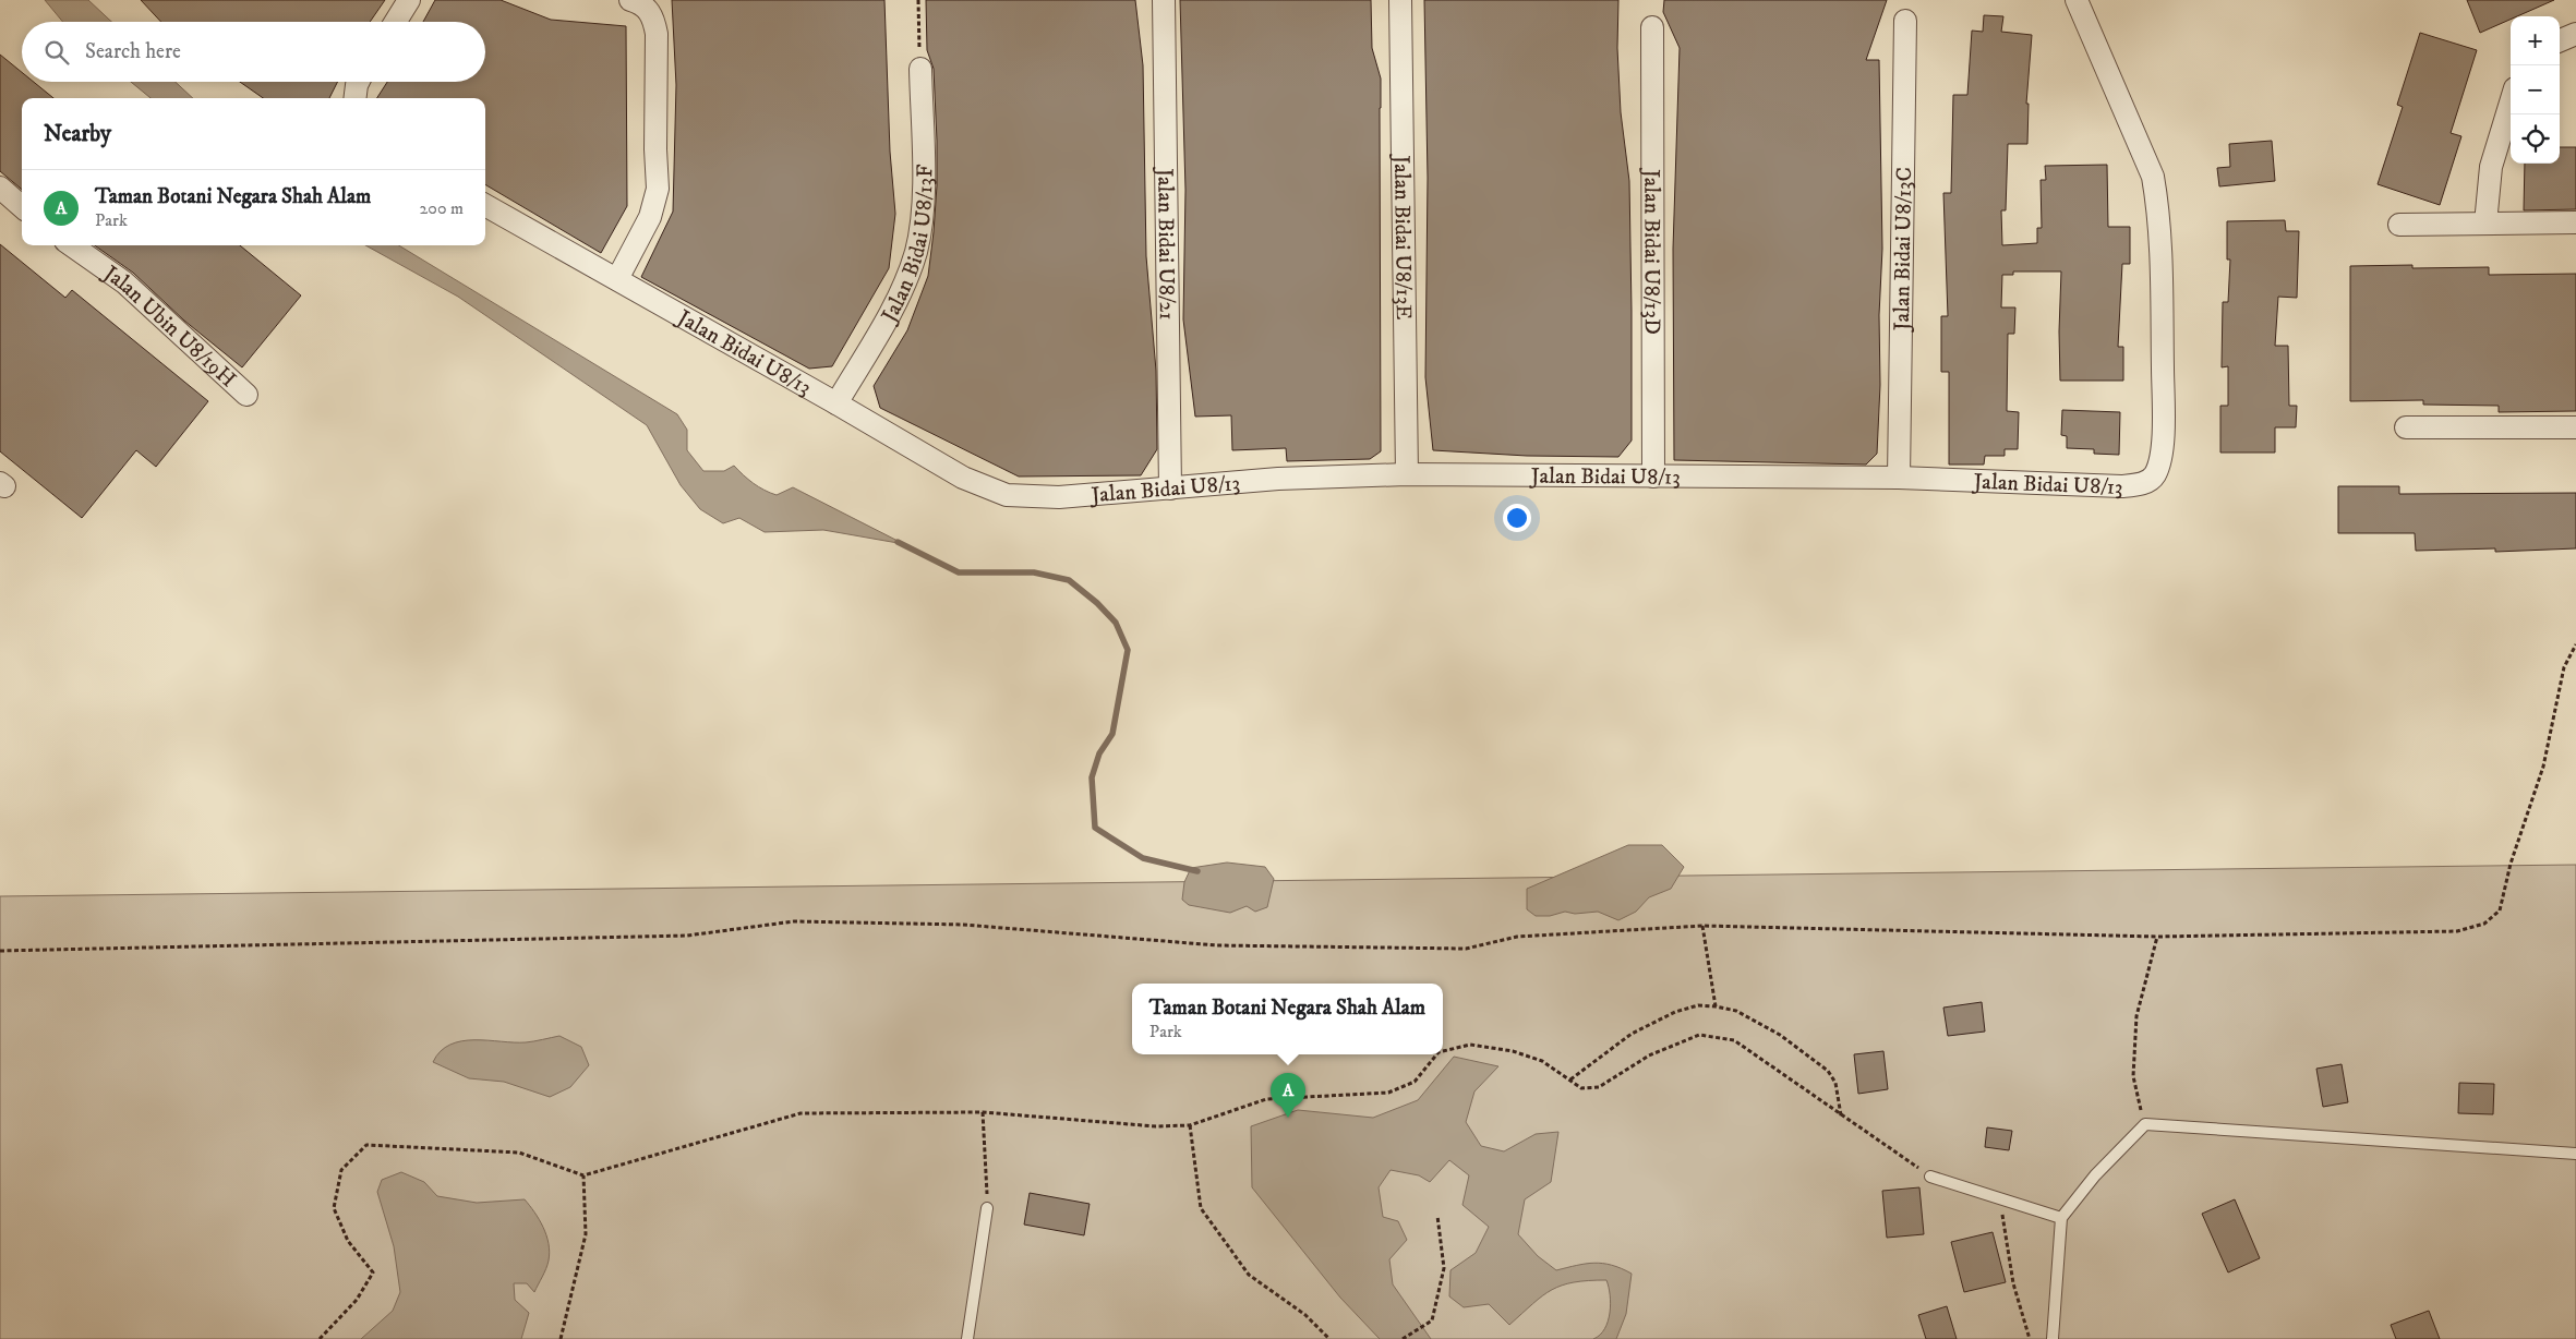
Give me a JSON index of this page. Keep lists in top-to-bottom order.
{
  "streets": {
    "street": [
      "Jalan Bidai U8/13E",
      "Jalan Bidai U8/13F",
      "Jalan Bidai U8/21",
      "Jalan Bidai U8/13C",
      "Jalan Bidai U8/13D",
      "Jalan Ubin U8/19H",
      "Jalan Bidai U8/13"
    ]
  },
  "crossings": [
    ["Jalan Bidai U8/13E", "Jalan Bidai U8/13"],
    ["Jalan Bidai U8/13F", "Jalan Bidai U8/13"],
    ["Jalan Bidai U8/21", "Jalan Bidai U8/13"],
    ["Jalan Bidai U8/13C", "Jalan Bidai U8/13"],
    ["Jalan Bidai U8/13D", "Jalan Bidai U8/13"]
  ],
  "page": {
    "map_buttons": ["+", "−"],
    "search": "Search here",
    "heading": "Nearby",
    "list": [
      {
        "mark": "A",
        "name": "Taman Botani Negara Shah Alam",
        "note": "Park",
        "value": "200 m"
      }
    ],
    "popup": ["Taman Botani Negara Shah Alam", "Park"],
    "pins": "A"
  }
}
